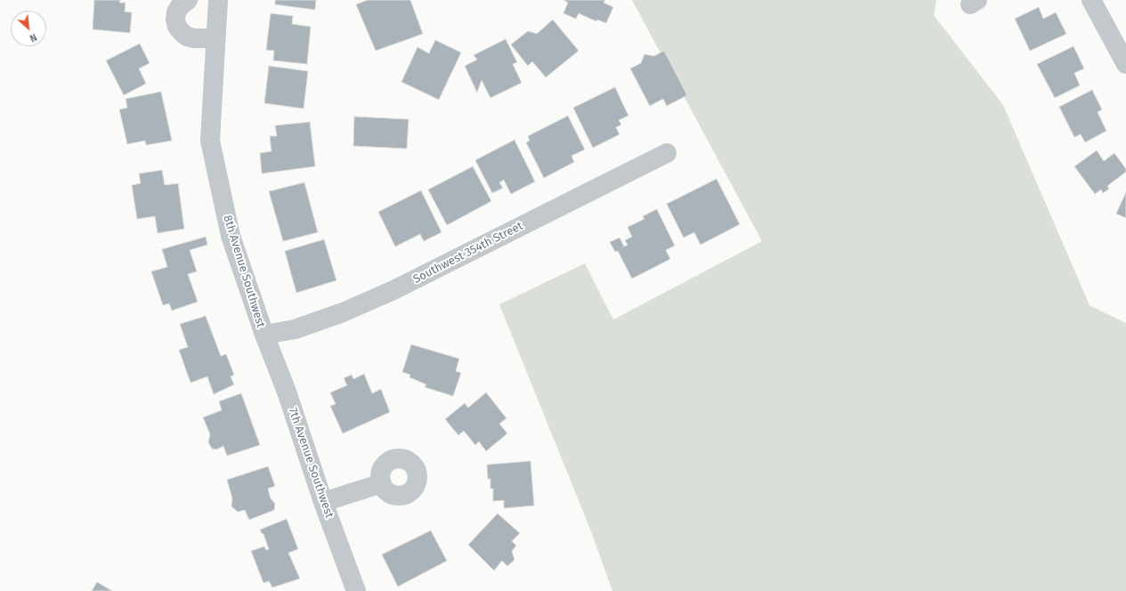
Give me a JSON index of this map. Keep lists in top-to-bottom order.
{
  "streets": {
    "street": ["Southwest 354th Street", "8th Avenue Southwest", "7th Avenue Southwest"]
  },
  "crossings": [
    ["Southwest 354th Street", "8th Avenue Southwest"],
    ["Southwest 354th Street", "7th Avenue Southwest"],
    ["8th Avenue Southwest", "7th Avenue Southwest"]
  ],
  "north": "bottom right"
}
